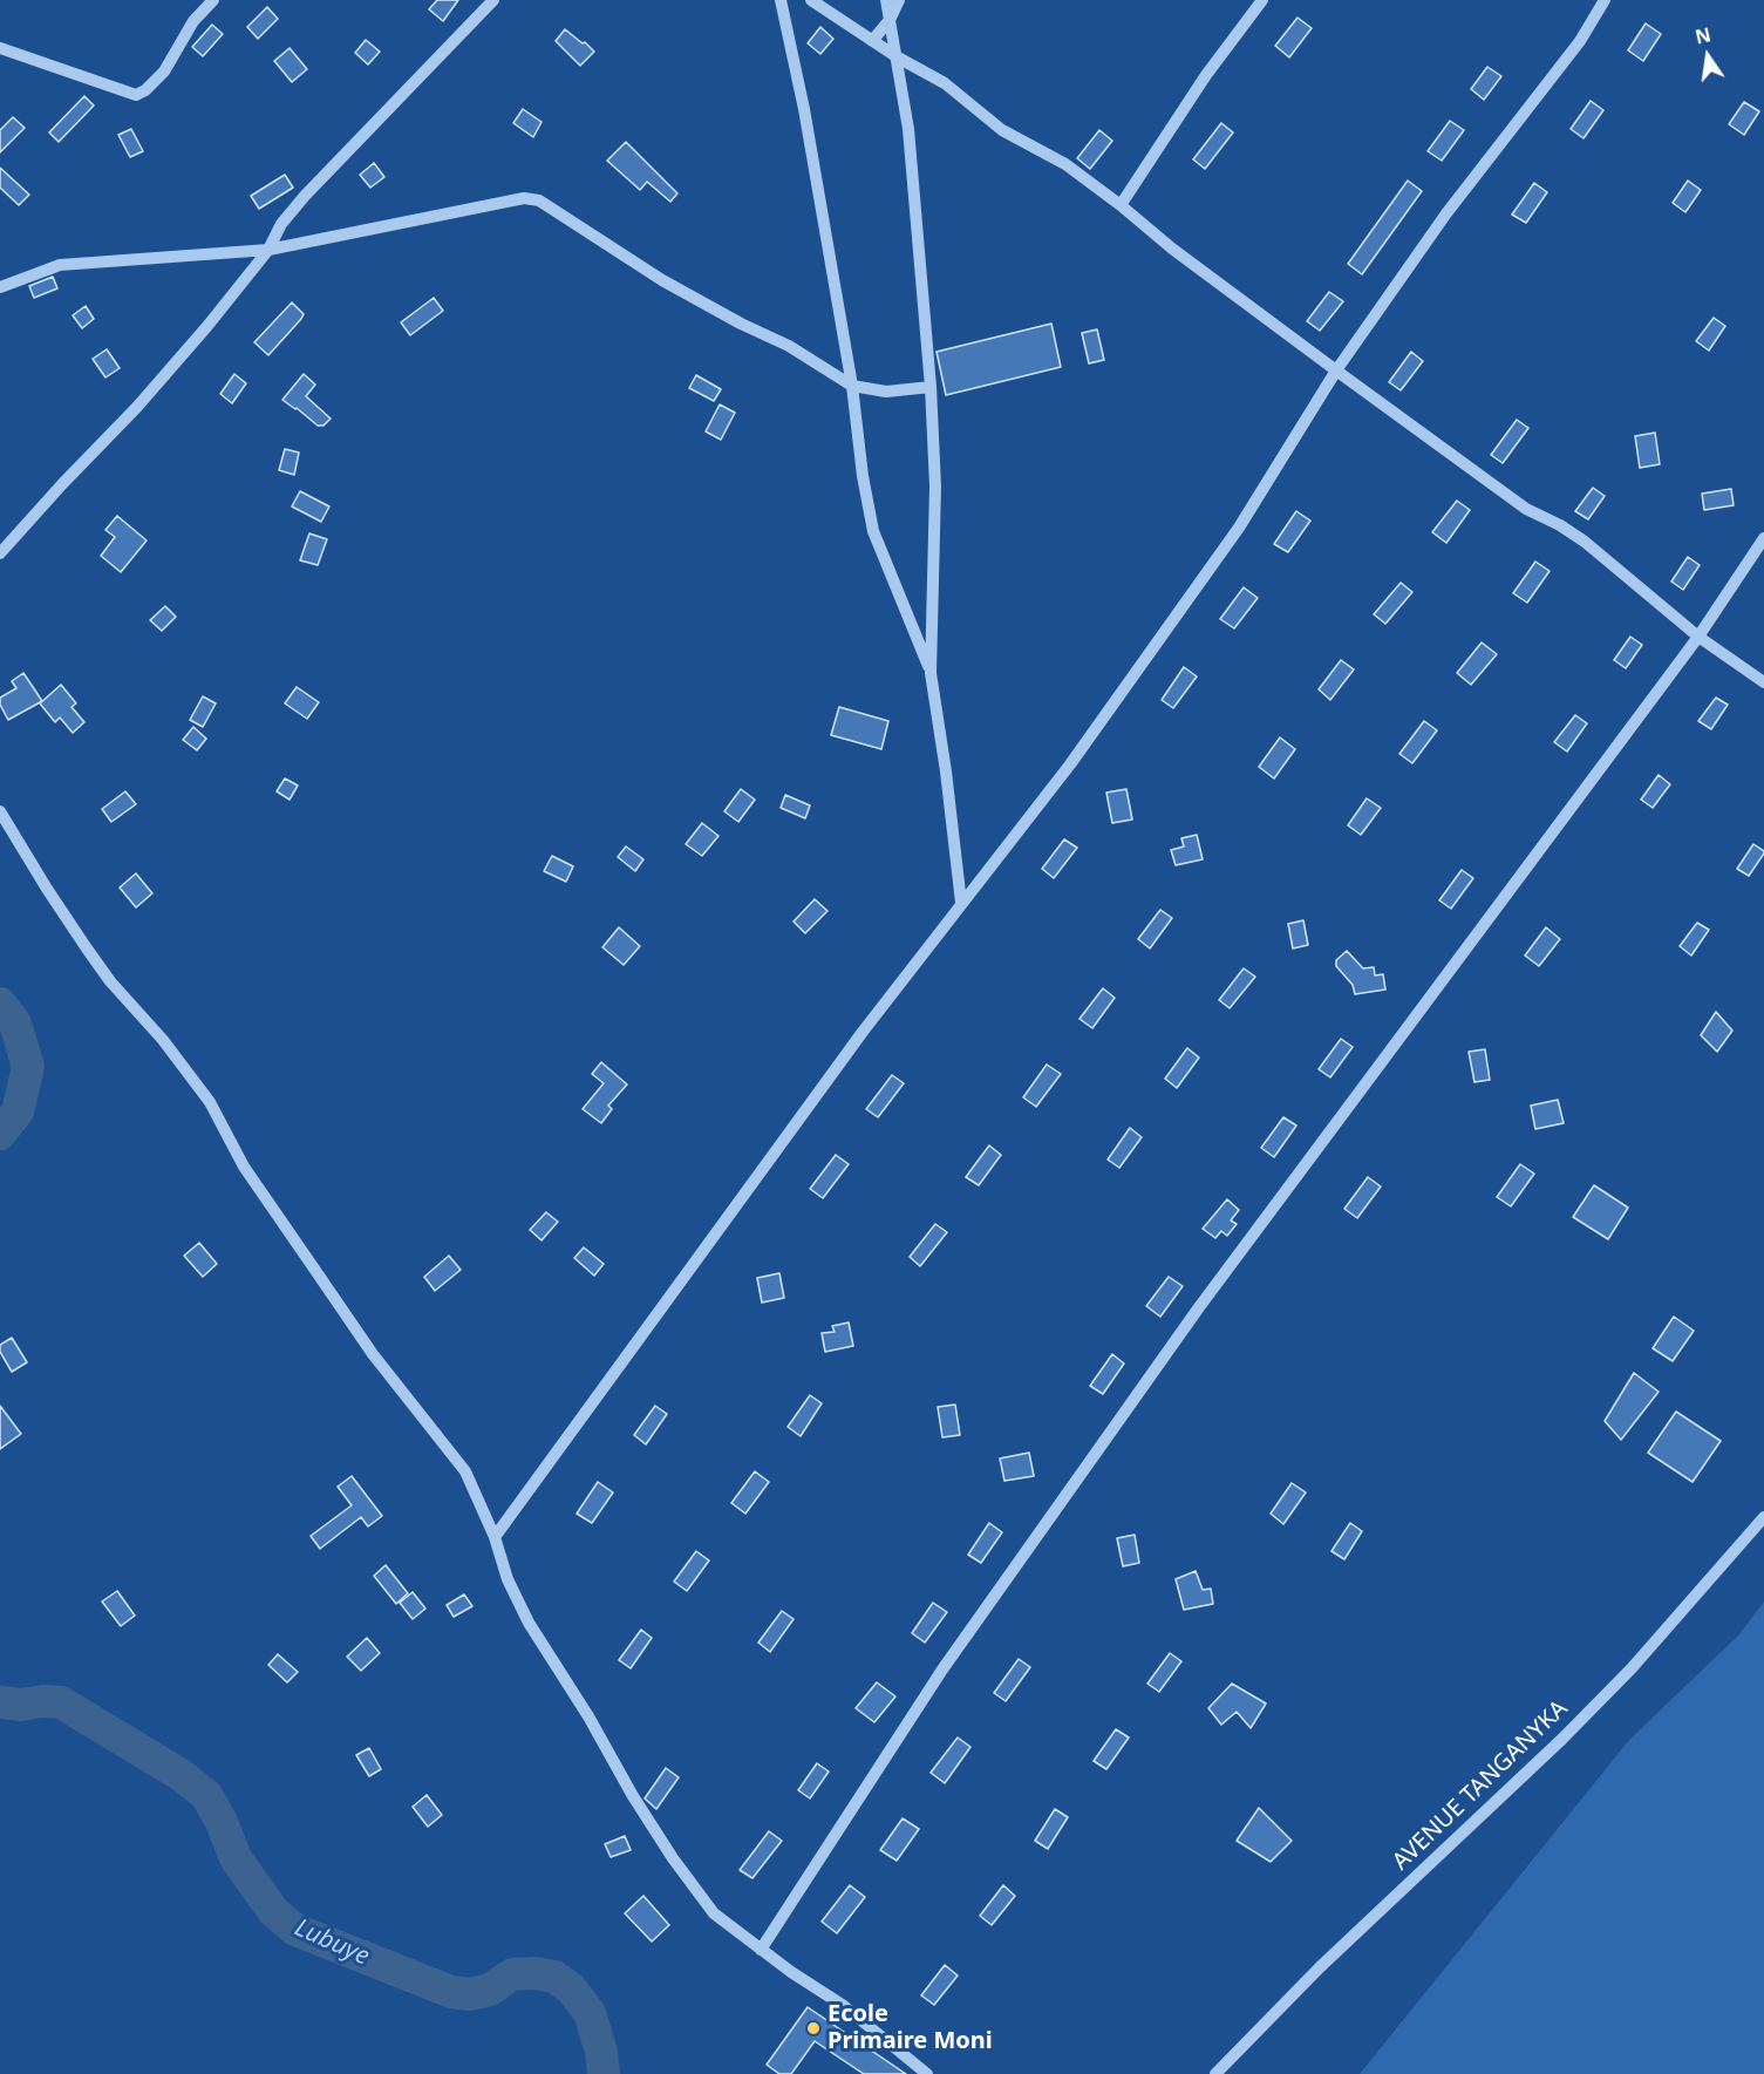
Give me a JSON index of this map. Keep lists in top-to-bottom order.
{
  "streets": {
    "street": ["AVENUE TANGANYKA"]
  },
  "water": ["Lubuye"],
  "places": ["Ecole Primaire Moni"],
  "north": "top"
}
